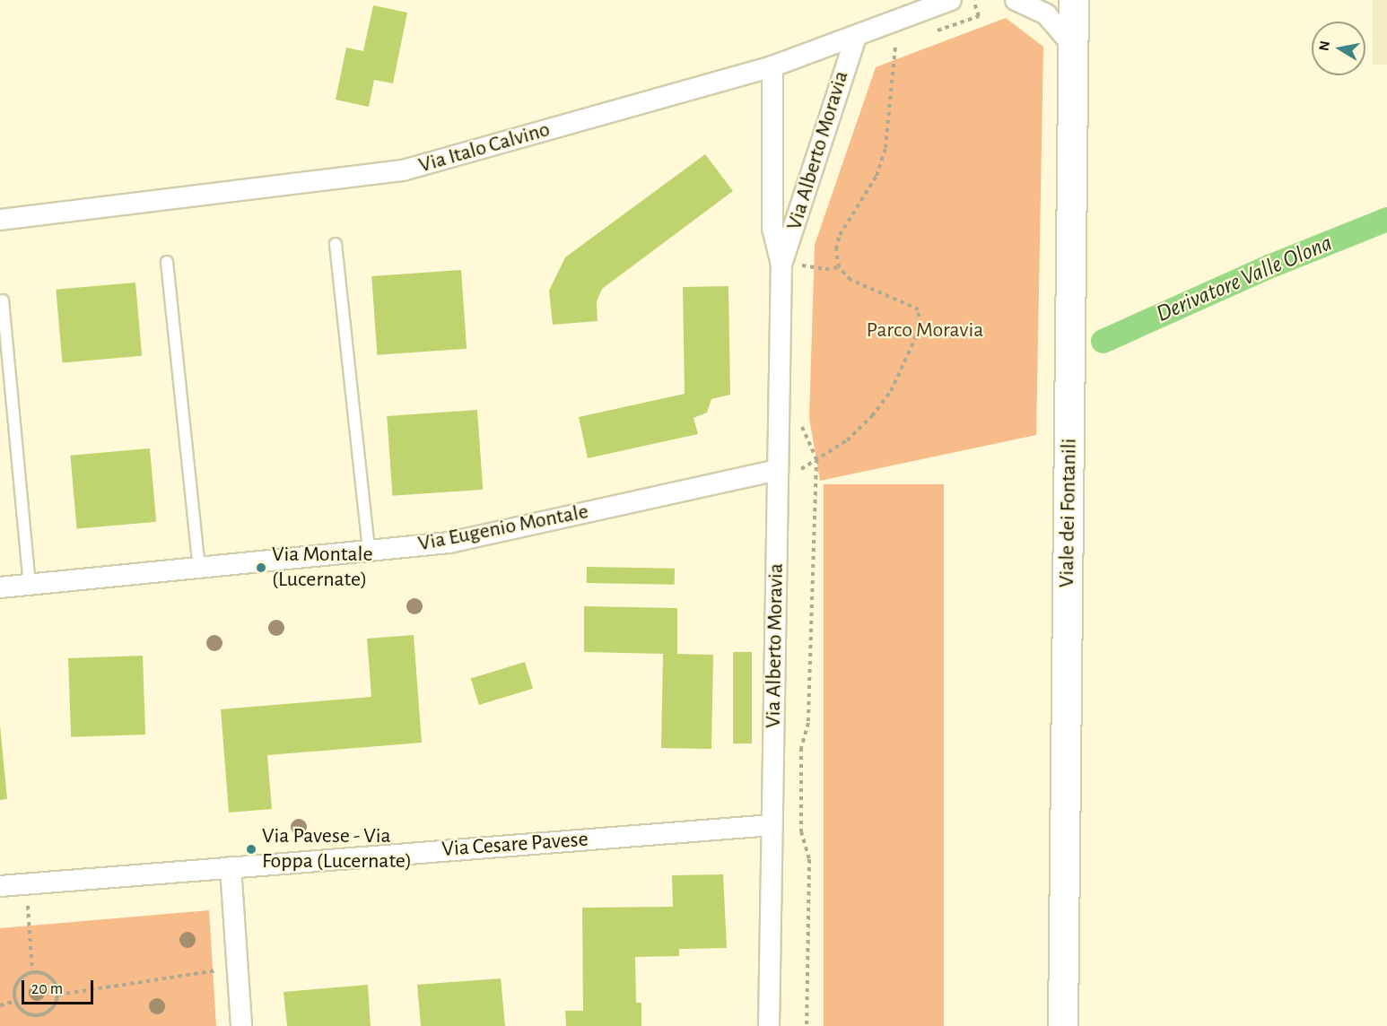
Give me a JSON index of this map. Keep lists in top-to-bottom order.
{
  "streets": {
    "main road": ["Viale dei Fontanili"],
    "street": [
      "Via Italo Calvino",
      "Via Alberto Moravia",
      "Via Eugenio Montale",
      "Via Cesare Pavese"
    ]
  },
  "crossings": [
    ["Via Italo Calvino", "Via Alberto Moravia"],
    ["Via Alberto Moravia", "Via Eugenio Montale"],
    ["Via Alberto Moravia", "Via Cesare Pavese"]
  ],
  "water": ["Derivatore Valle Olona"],
  "parks": ["Parco Moravia"],
  "places": ["Via Montale (Lucernate)", "Via Pavese - Via Foppa (Lucernate)"],
  "scale_bar": "20 m",
  "north": "left"
}
